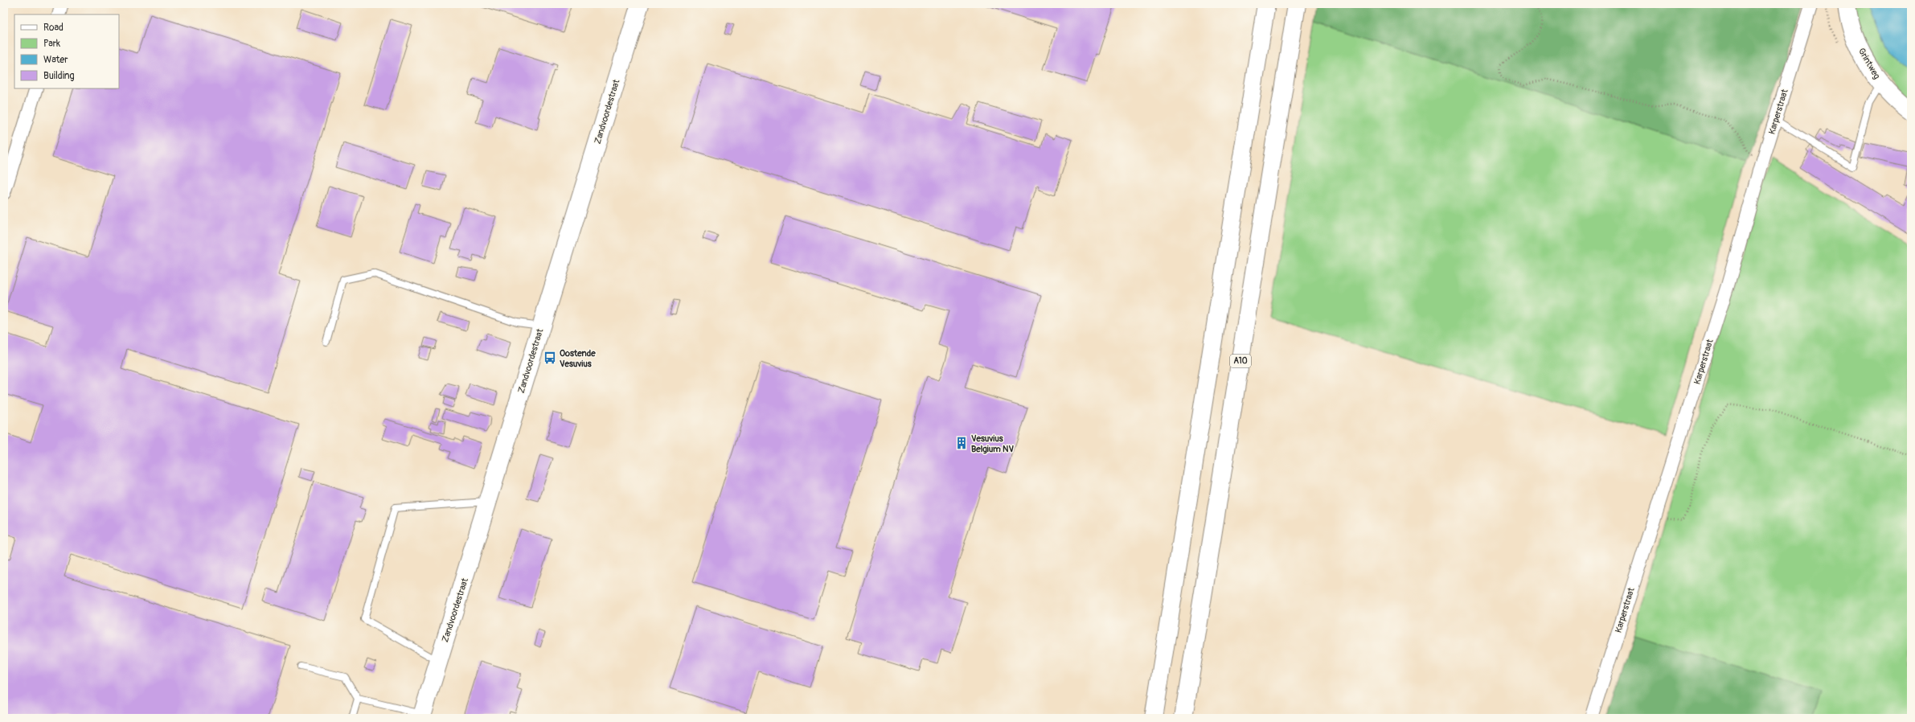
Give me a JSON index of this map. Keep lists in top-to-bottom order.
{
  "streets": {
    "main road": ["Grintweg", "Zandvoordestraat", "A10"],
    "street": ["Karperstraat"]
  },
  "places": {
    "bus stop": ["Oostende Vesuvius"],
    "building": ["Vesuvius Belgium NV"]
  },
  "legend": [
    "Road",
    "Park",
    "Water",
    "Building"
  ]
}
